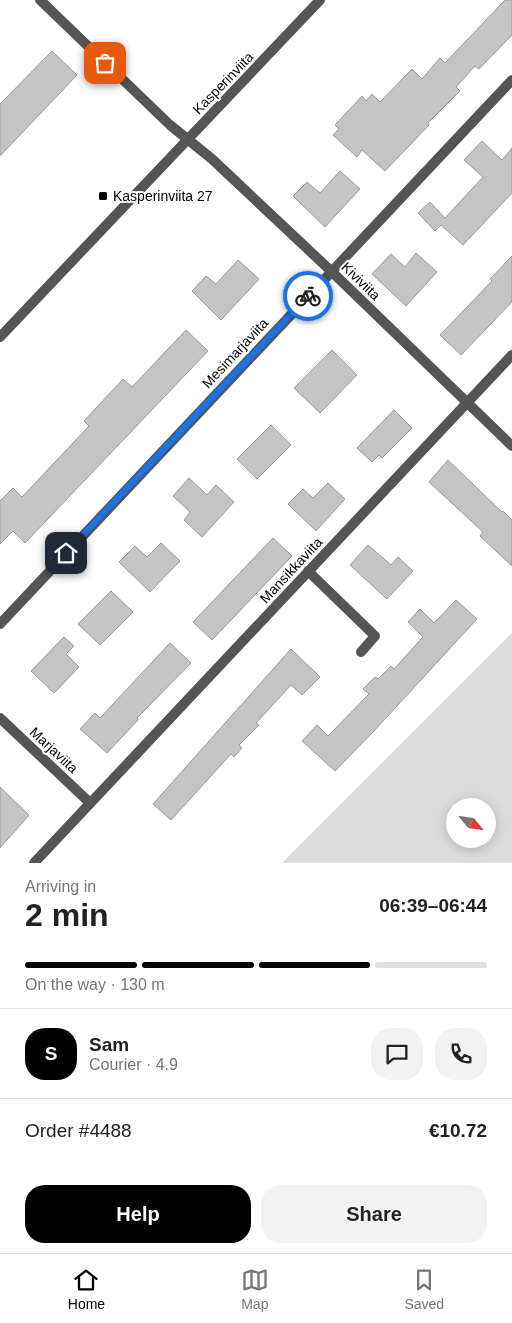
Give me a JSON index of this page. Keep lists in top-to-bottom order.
{
  "streets": {
    "street": [
      "Kasperinviita",
      "Kiviviita",
      "Mesimarjaviita",
      "Mansikkaviita",
      "Marjaviita"
    ]
  },
  "crossings": [
    ["Kasperinviita", "Kiviviita"],
    ["Kiviviita", "Mesimarjaviita"],
    ["Kiviviita", "Mansikkaviita"],
    ["Mansikkaviita", "Marjaviita"]
  ],
  "places": {
    "transit": ["Kasperinviita 27"]
  },
  "north": "bottom right",
  "page": {
    "heading": ["2 min", "Arriving in", "06:39–06:44"],
    "panel": [
      "Sam",
      "Courier · 4.9",
      "Order #4488",
      "€10.72"
    ],
    "bar": "On the way · 130 m",
    "round": "S",
    "buttons": ["Help", "Share"],
    "tabs": ["Home", "Map", "Saved"]
  }
}
